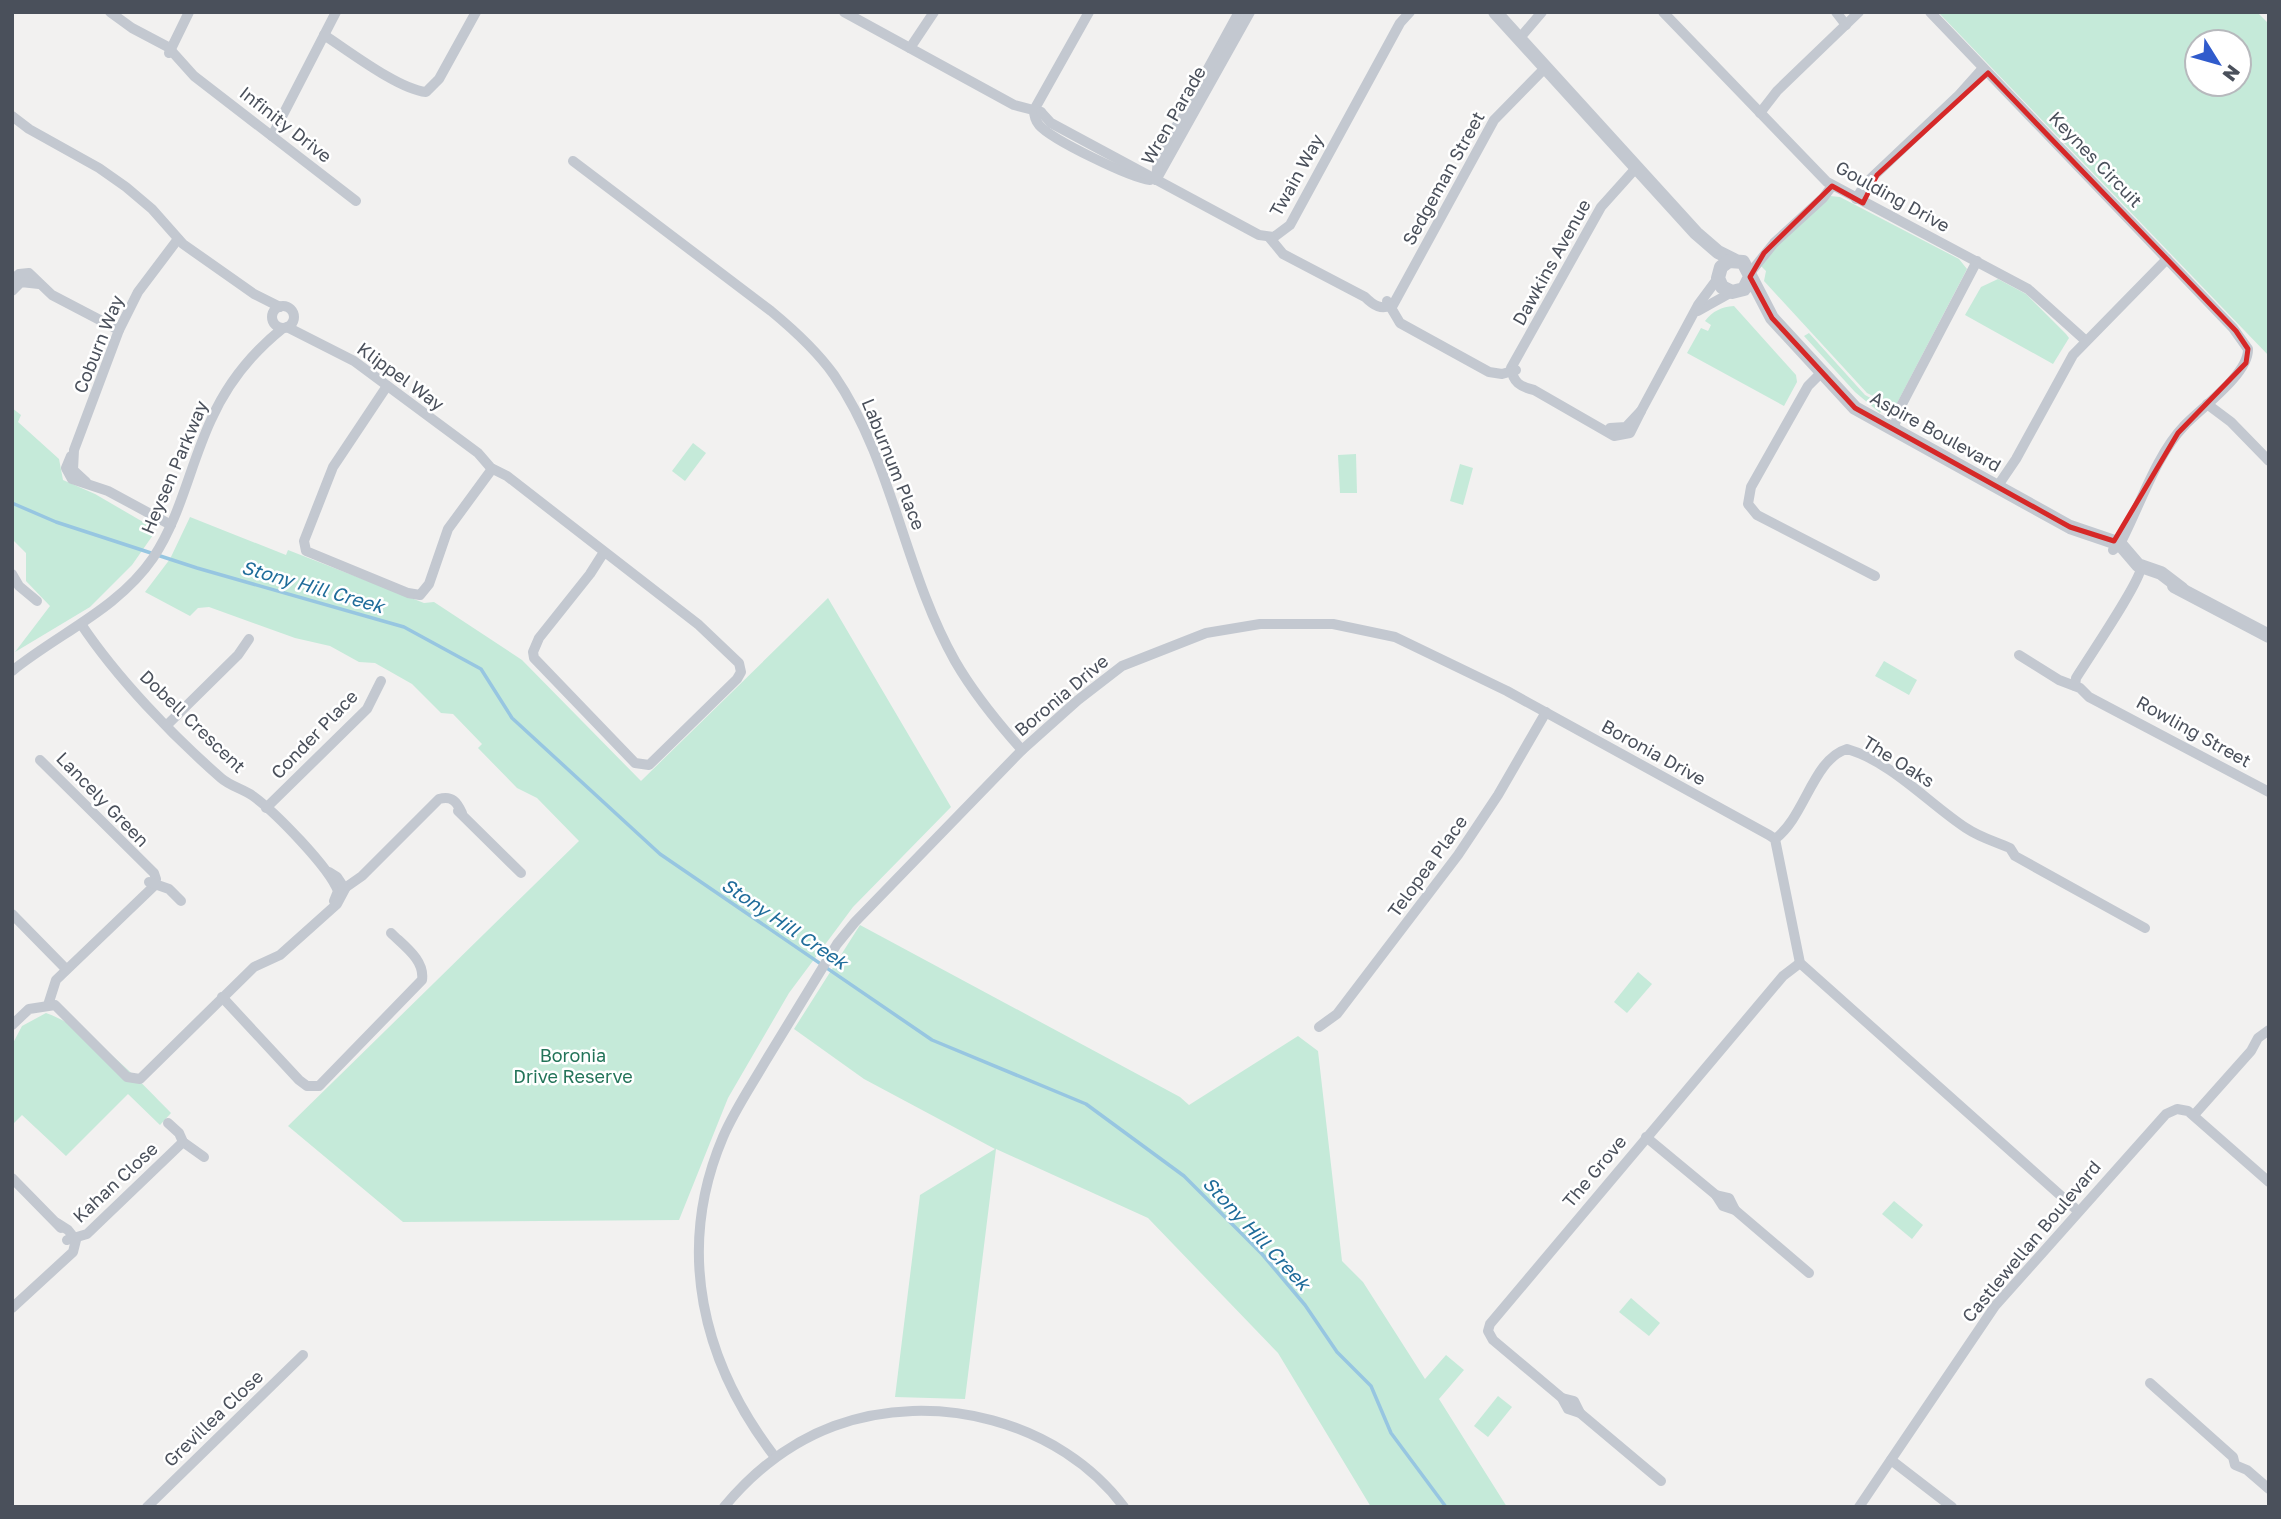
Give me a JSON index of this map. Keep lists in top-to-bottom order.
{
  "streets": {
    "street": [
      "Wren Parade",
      "Infinity Drive",
      "Keynes Circuit",
      "Twain Way",
      "Sedgeman Street",
      "Goulding Drive",
      "Dawkins Avenue",
      "Coburn Way",
      "Klippel Way",
      "Aspire Boulevard",
      "Laburnum Place",
      "Heysen Parkway",
      "Boronia Drive",
      "Dobell Crescent",
      "Rowling Street",
      "Conder Place",
      "The Oaks",
      "Lancely Green",
      "Telopea Place",
      "The Grove",
      "Kahan Close",
      "Castlewellan Boulevard",
      "Grevillea Close"
    ]
  },
  "crossings": [
    ["Wren Parade", "Twain Way"],
    ["Keynes Circuit", "Aspire Boulevard"],
    ["Coburn Way", "Heysen Parkway"],
    ["Klippel Way", "Heysen Parkway"],
    ["Laburnum Place", "Boronia Drive"],
    ["Heysen Parkway", "Dobell Crescent"],
    ["Boronia Drive", "The Oaks"],
    ["Boronia Drive", "Telopea Place"],
    ["Dobell Crescent", "Conder Place"]
  ],
  "water": ["Stony Hill Creek"],
  "parks": ["Boronia Drive Reserve"],
  "north": "bottom right"
}
